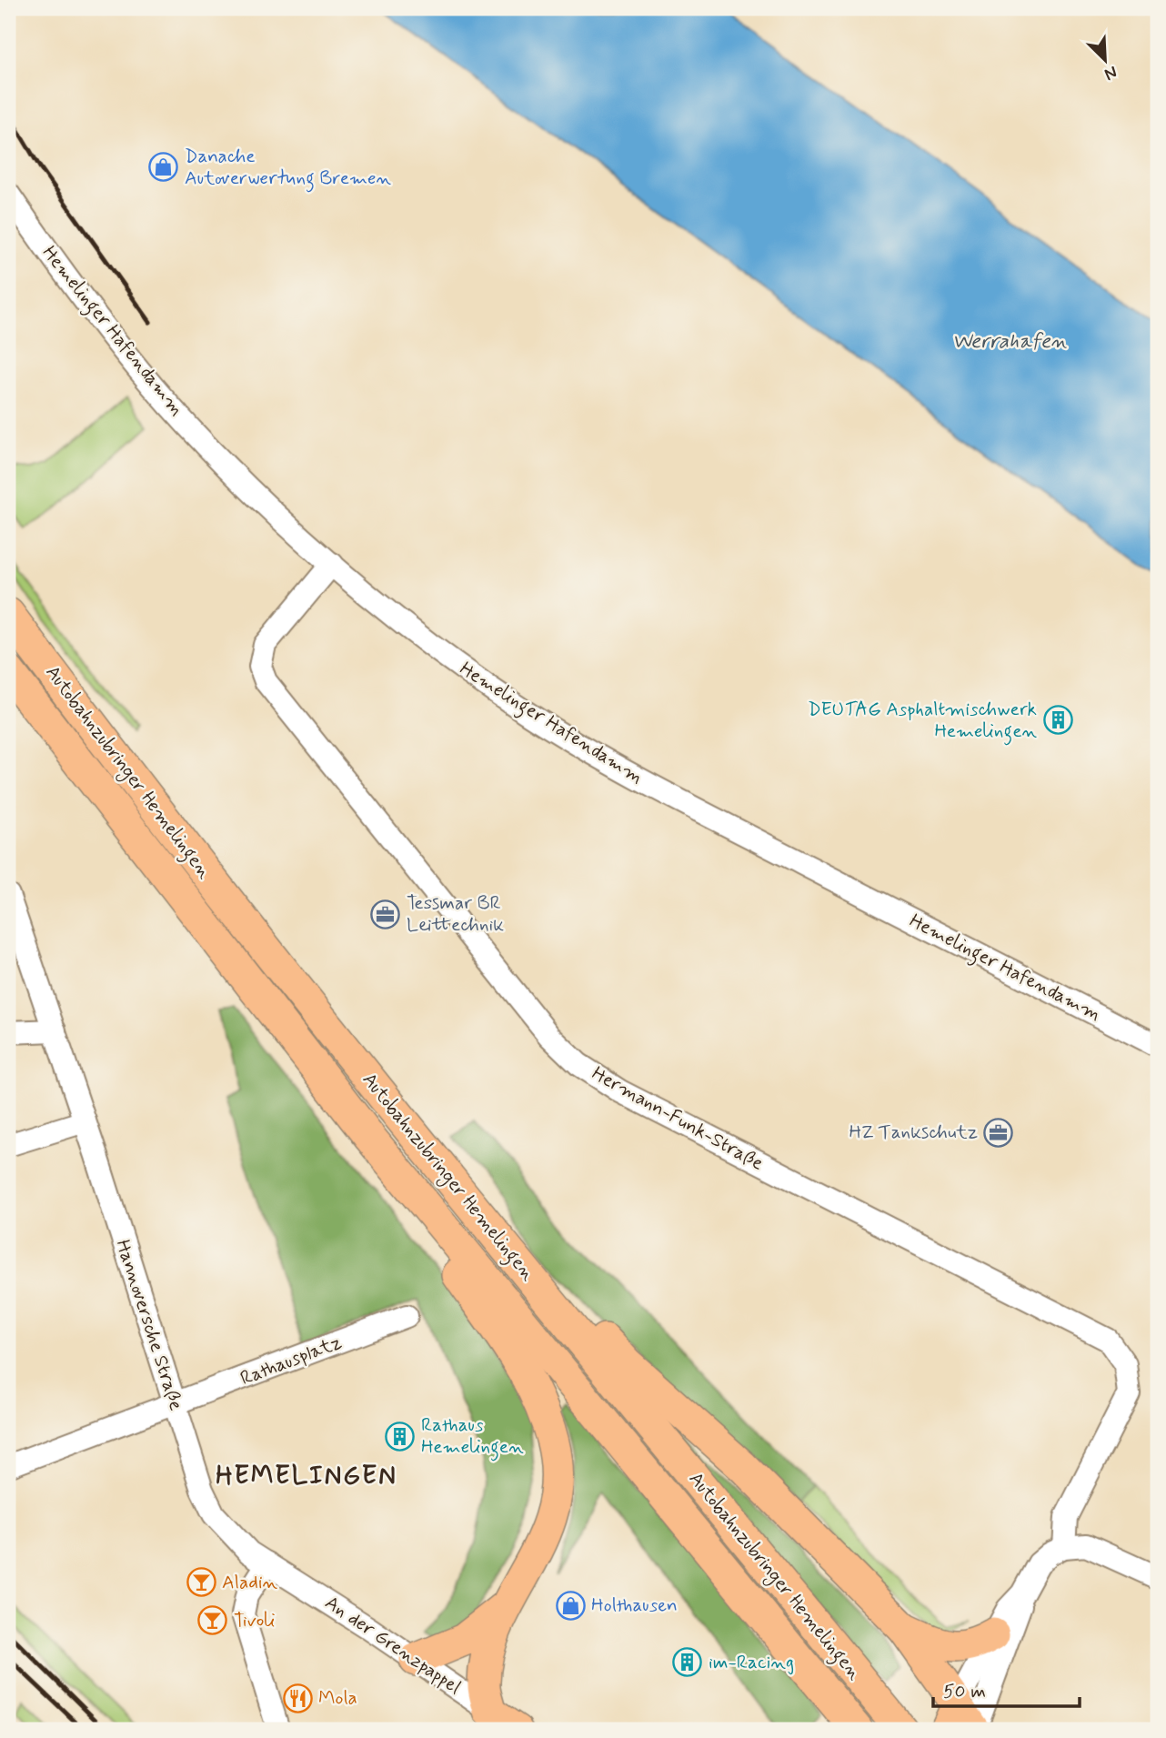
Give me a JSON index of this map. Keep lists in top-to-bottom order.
{
  "streets": {
    "highway": ["Autobahnzubringer Hemelingen"],
    "main road": ["An der Grenzpappel"],
    "street": [
      "Hemelinger Hafendamm",
      "Hermann-Funk-Straße",
      "Hannoversche Straße",
      "Rathausplatz"
    ]
  },
  "crossings": [
    ["Hemelinger Hafendamm", "Hermann-Funk-Straße"],
    ["Hannoversche Straße", "Rathausplatz"],
    ["Hannoversche Straße", "An der Grenzpappel"]
  ],
  "districts": ["HEMELINGEN"],
  "water": ["Werrahafen"],
  "places": {
    "shop": ["Danache Autoverwertung Bremen", "Holthausen"],
    "building": ["DEUTAG Asphaltmischwerk Hemelingen", "Rathaus Hemelingen", "im-Racing"],
    "office": ["Tessmar BR Leittechnik", "HZ Tankschutz"],
    "bar": ["Aladin", "Tivoli"],
    "restaurant": ["Mola"]
  },
  "scale_bar": "50 m",
  "north": "bottom right"
}
